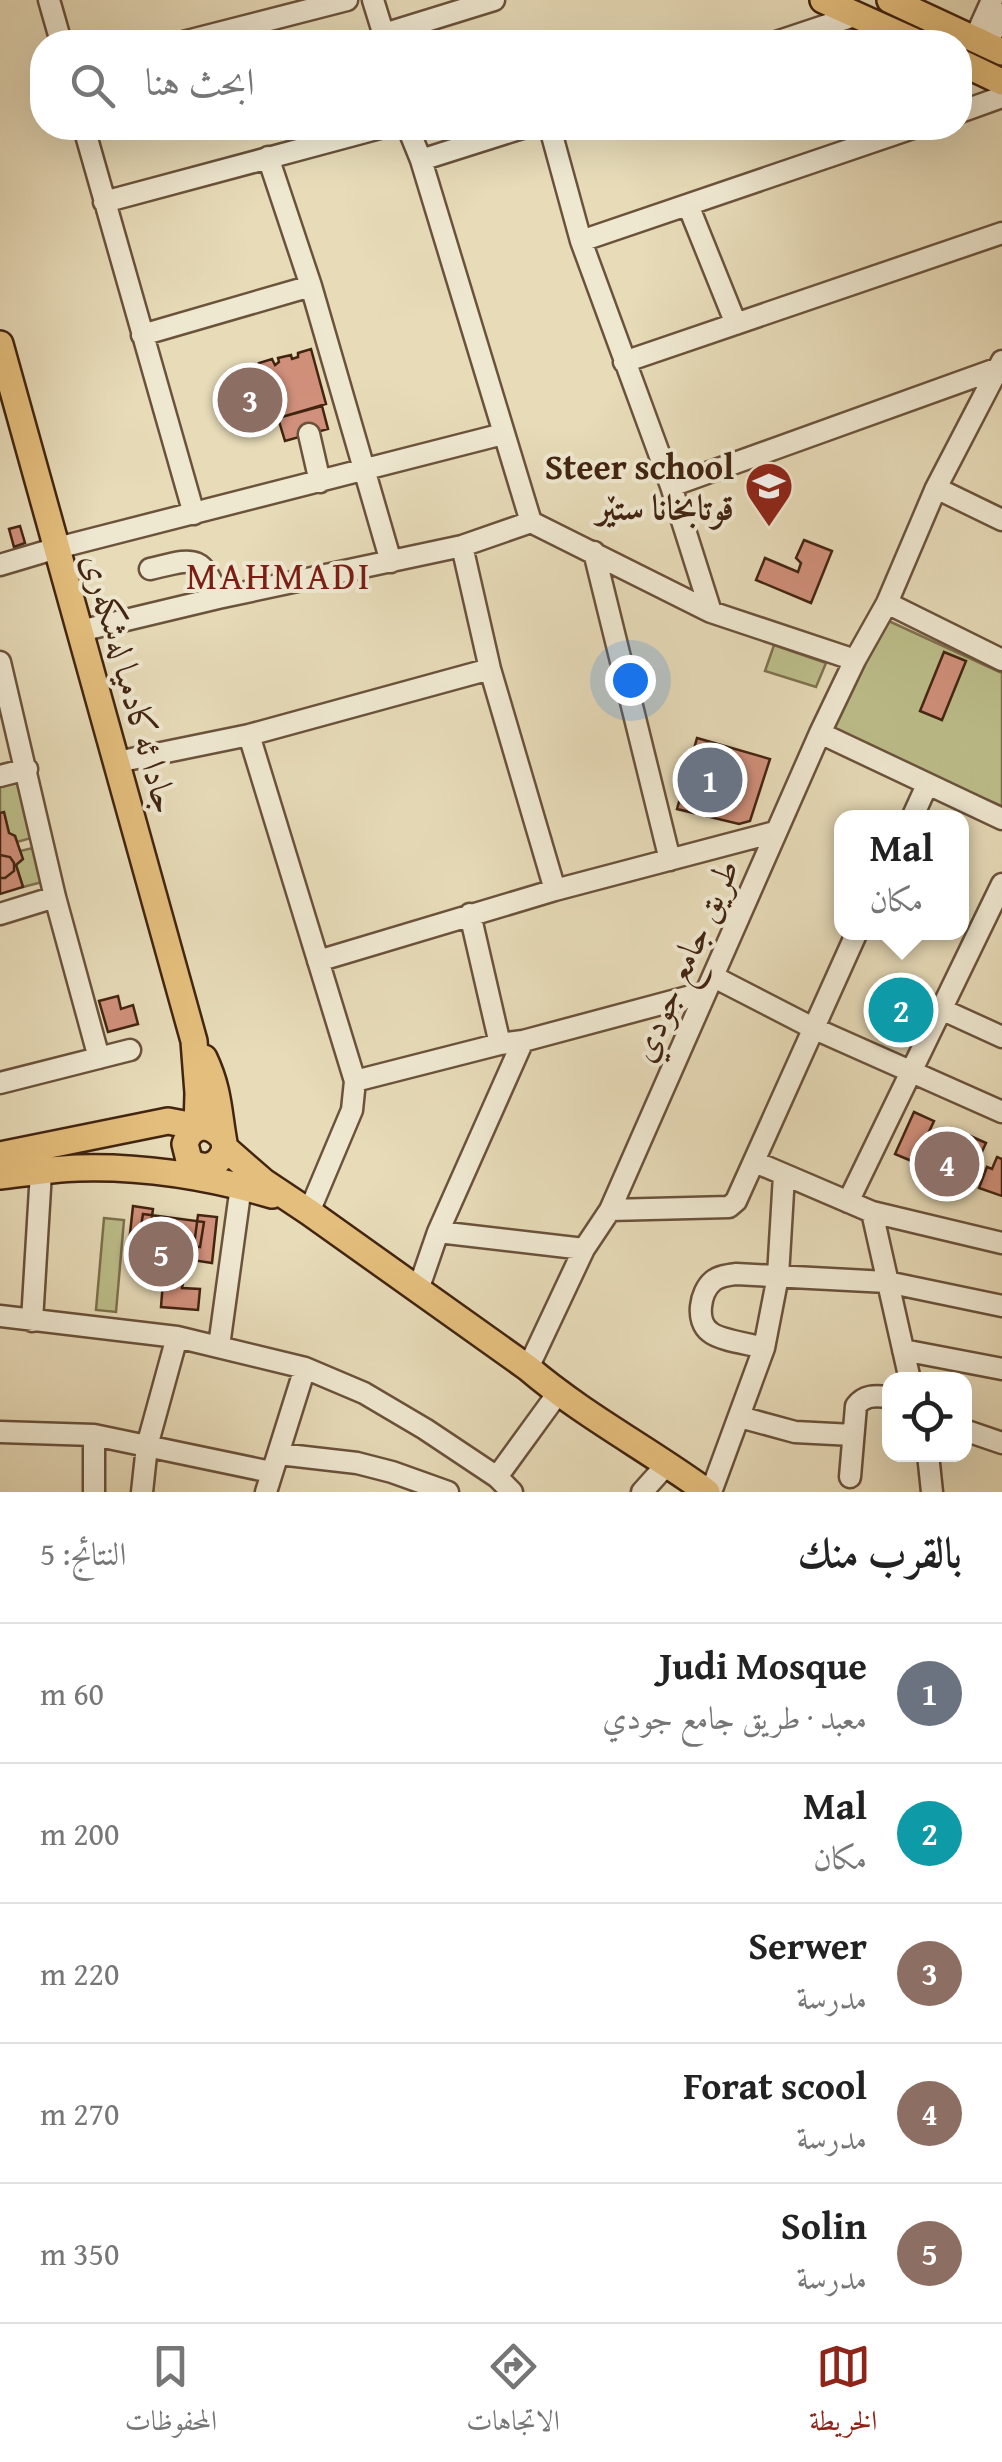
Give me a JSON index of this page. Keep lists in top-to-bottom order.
{
  "streets": {
    "main road": ["جادا ئه‌كادميا له‌شكه‌رى"],
    "street": ["طريق جامع جودي"]
  },
  "districts": ["MAHMADI"],
  "places": {
    "school or university": ["Steer school قوتابخانا ستێر"]
  },
  "page": {
    "search": "ابحث هنا",
    "pins": [
      "3",
      "1",
      "2",
      "4",
      "5"
    ],
    "popup": ["Mal", "مكان"],
    "heading": ["بالقرب منك", "النتائج: 5"],
    "list": [
      {
        "mark": "1",
        "name": "Judi Mosque",
        "note": "معبد · طريق جامع جودي",
        "value": "60 m"
      },
      {
        "mark": "2",
        "name": "Mal",
        "note": "مكان",
        "value": "200 m"
      },
      {
        "mark": "3",
        "name": "Serwer",
        "note": "مدرسة",
        "value": "220 m"
      },
      {
        "mark": "4",
        "name": "Forat scool",
        "note": "مدرسة",
        "value": "270 m"
      },
      {
        "mark": "5",
        "name": "Solin",
        "note": "مدرسة",
        "value": "350 m"
      }
    ],
    "nav": ["الخريطة", "الاتجاهات", "المحفوظات"]
  }
}
